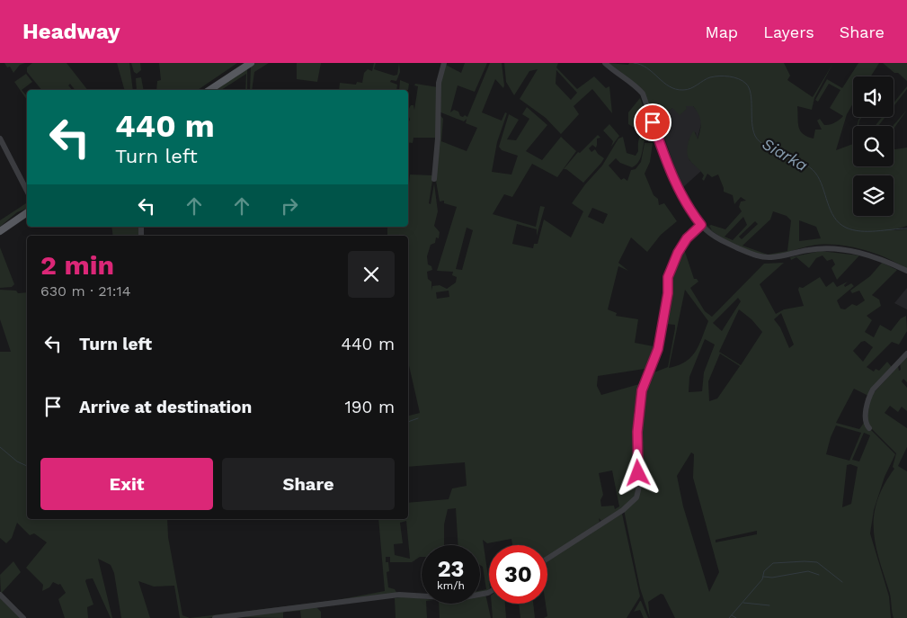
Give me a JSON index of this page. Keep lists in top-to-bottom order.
{
  "water": ["Siarka"],
  "page": {
    "header": "Headway",
    "nav": ["Map", "Layers", "Share"],
    "turn": ["440 m", "Turn left"],
    "heading": ["2 min", "630 m · 21:14"],
    "list": [
      {
        "name": "Turn left",
        "value": "440 m"
      },
      {
        "name": "Arrive at destination",
        "value": "190 m"
      }
    ],
    "buttons": ["Exit", "Share"],
    "speed": "23 km/h",
    "limit": "30"
  }
}
